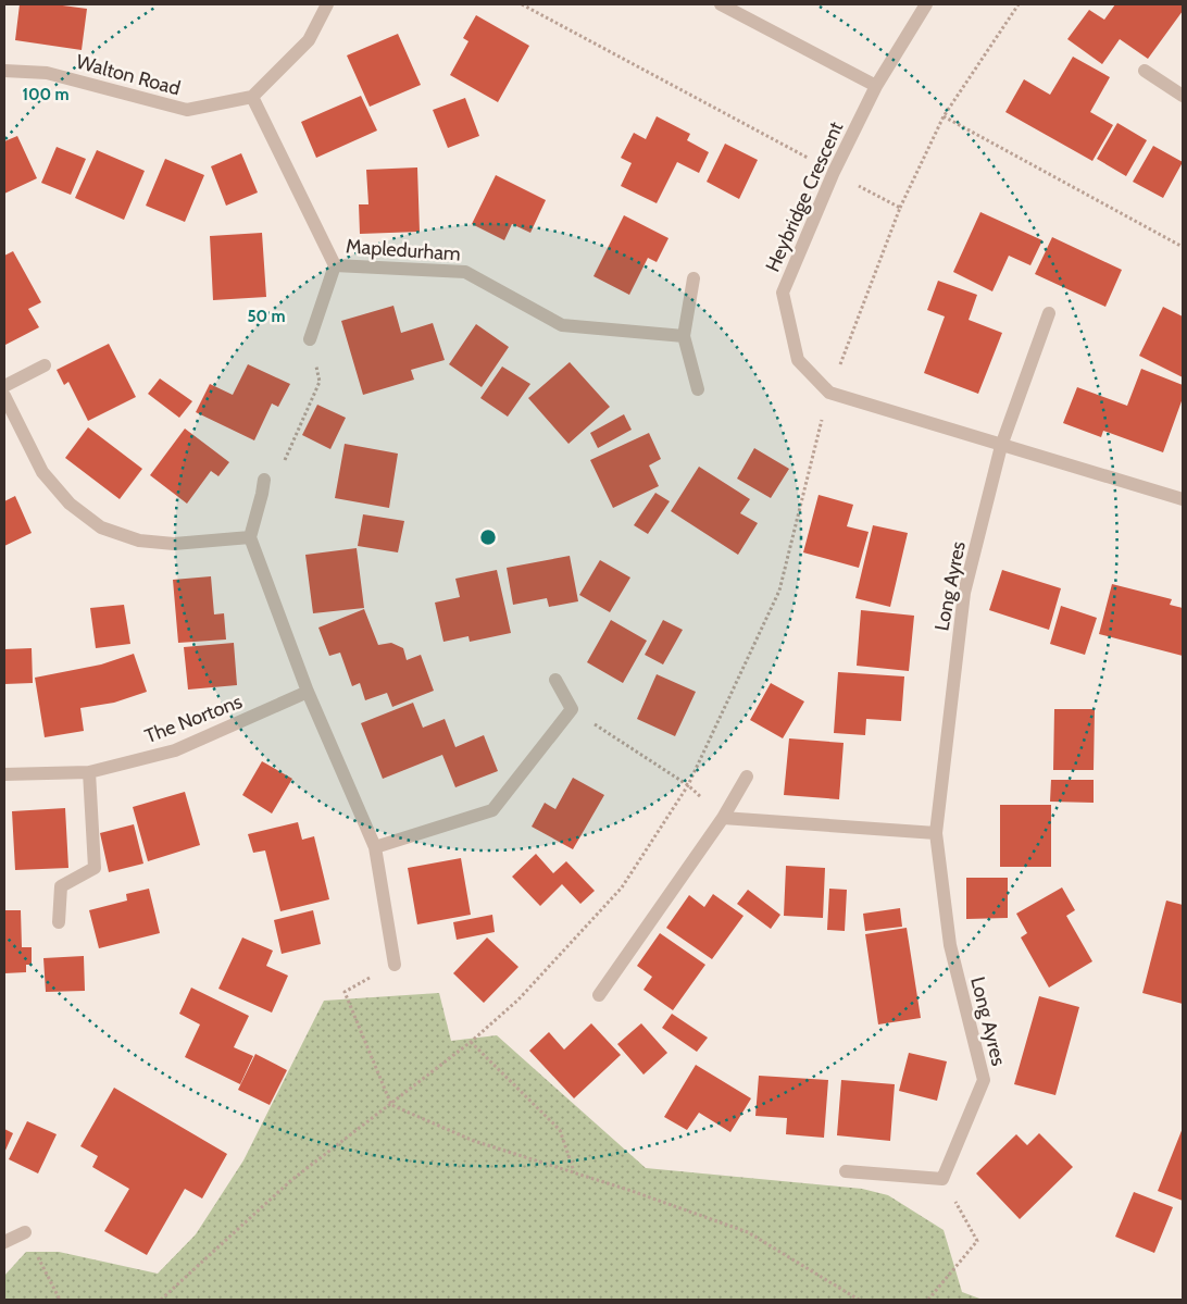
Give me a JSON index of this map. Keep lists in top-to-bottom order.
{
  "streets": {
    "street": [
      "Walton Road",
      "Heybridge Crescent",
      "Mapledurham",
      "Long Ayres",
      "The Nortons"
    ]
  },
  "crossings": [
    ["Walton Road", "Mapledurham"],
    ["Heybridge Crescent", "Long Ayres"]
  ],
  "rings": ["100 m", "50 m"]
}
